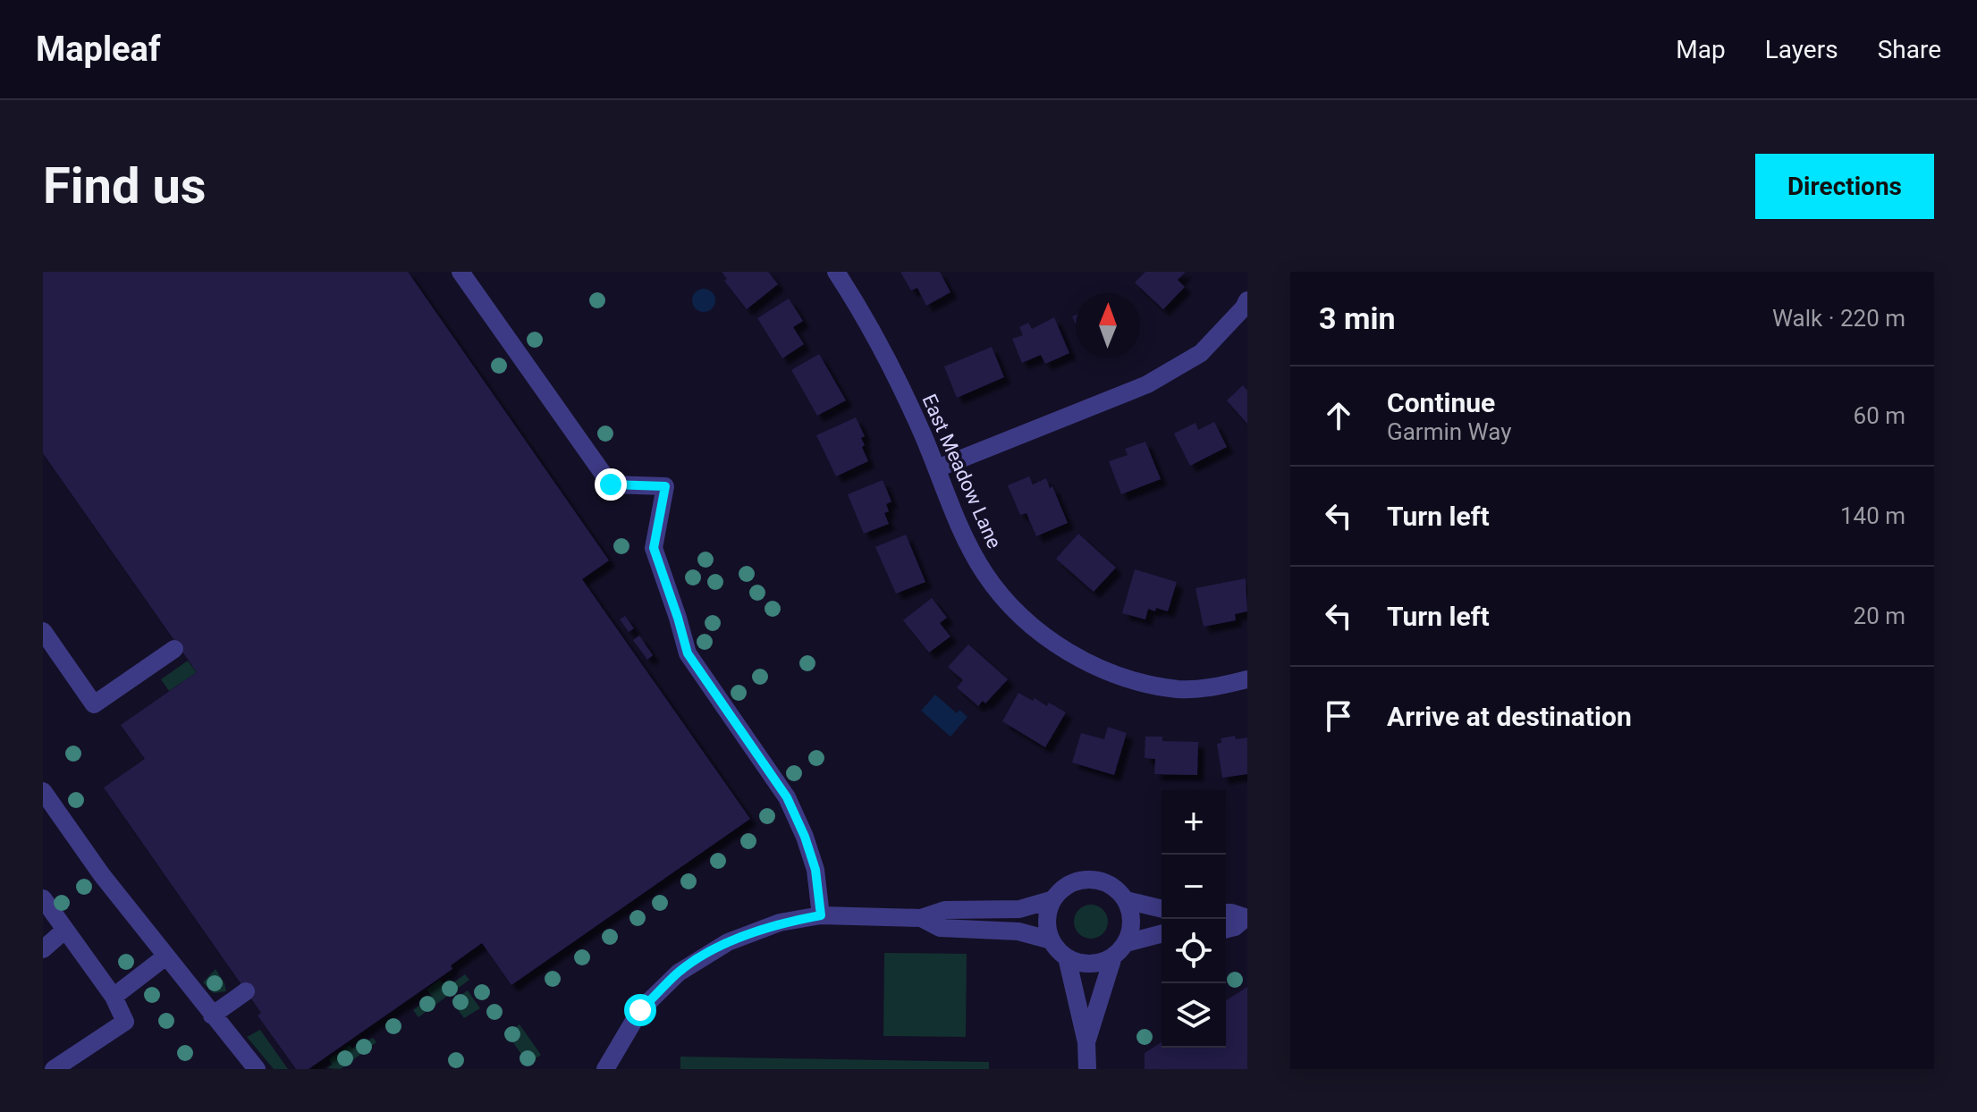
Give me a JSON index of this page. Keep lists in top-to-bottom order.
{
  "streets": {
    "street": ["East Meadow Lane"]
  },
  "north": "top",
  "page": {
    "header": "Mapleaf",
    "nav": ["Map", "Layers", "Share"],
    "buttons": "Directions",
    "title": "Find us",
    "heading": ["3 min", "Walk · 220 m"],
    "list": [
      ["Continue", "Garmin Way", "60 m"],
      ["Turn left", "140 m"],
      ["Turn left", "20 m"],
      "Arrive at destination"
    ],
    "map_buttons": ["+", "−"]
  }
}
